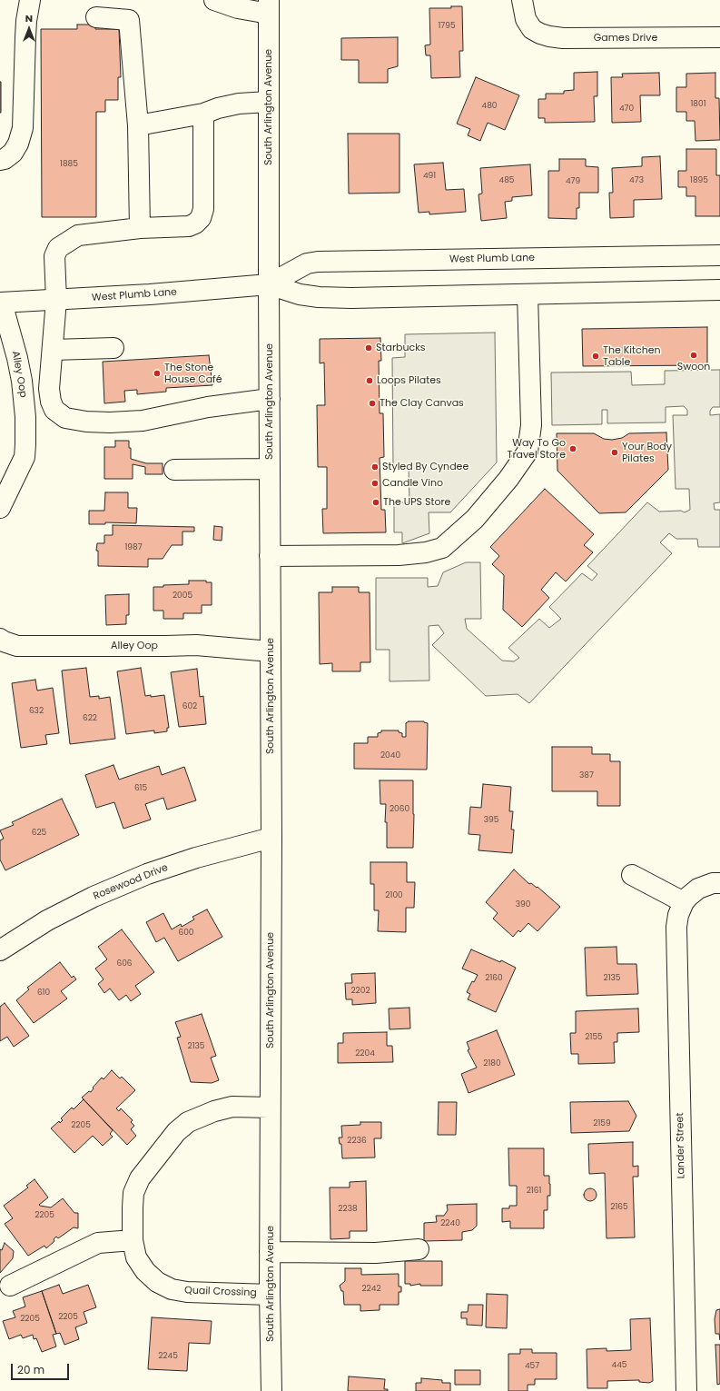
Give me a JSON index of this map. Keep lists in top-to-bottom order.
{
  "streets": {
    "street": [
      "Games Drive",
      "South Arlington Avenue",
      "West Plumb Lane",
      "Alley Oop",
      "Rosewood Drive",
      "Lander Street",
      "Quail Crossing"
    ]
  },
  "crossings": [
    ["South Arlington Avenue", "West Plumb Lane"],
    ["South Arlington Avenue", "Alley Oop"],
    ["South Arlington Avenue", "Rosewood Drive"],
    ["South Arlington Avenue", "Quail Crossing"],
    ["West Plumb Lane", "Alley Oop"]
  ],
  "places": [
    "Starbucks",
    "Swoon",
    "The Kitchen Table",
    "The Stone House Café",
    "Loops Pilates",
    "The Clay Canvas",
    "Way To Go Travel Store",
    "Your Body Pilates",
    "Styled By Cyndee",
    "Candle Vino",
    "The UPS Store"
  ],
  "house_numbers": [
    "1795",
    "1801",
    "480",
    "470",
    "1885",
    "491",
    "485",
    "473",
    "1895",
    "479",
    "1987",
    "2005",
    "602",
    "632",
    "622",
    "2040",
    "387",
    "615",
    "2060",
    "395",
    "625",
    "2100",
    "390",
    "600",
    "606",
    "2160",
    "2135",
    "2202",
    "610",
    "2155",
    "2135",
    "2204",
    "2180",
    "2159",
    "2205",
    "2236",
    "2161",
    "2165",
    "2238",
    "2205",
    "2240",
    "2242",
    "2205",
    "2205",
    "2245",
    "445",
    "457"
  ],
  "scale_bar": "20 m",
  "north": "top"
}
